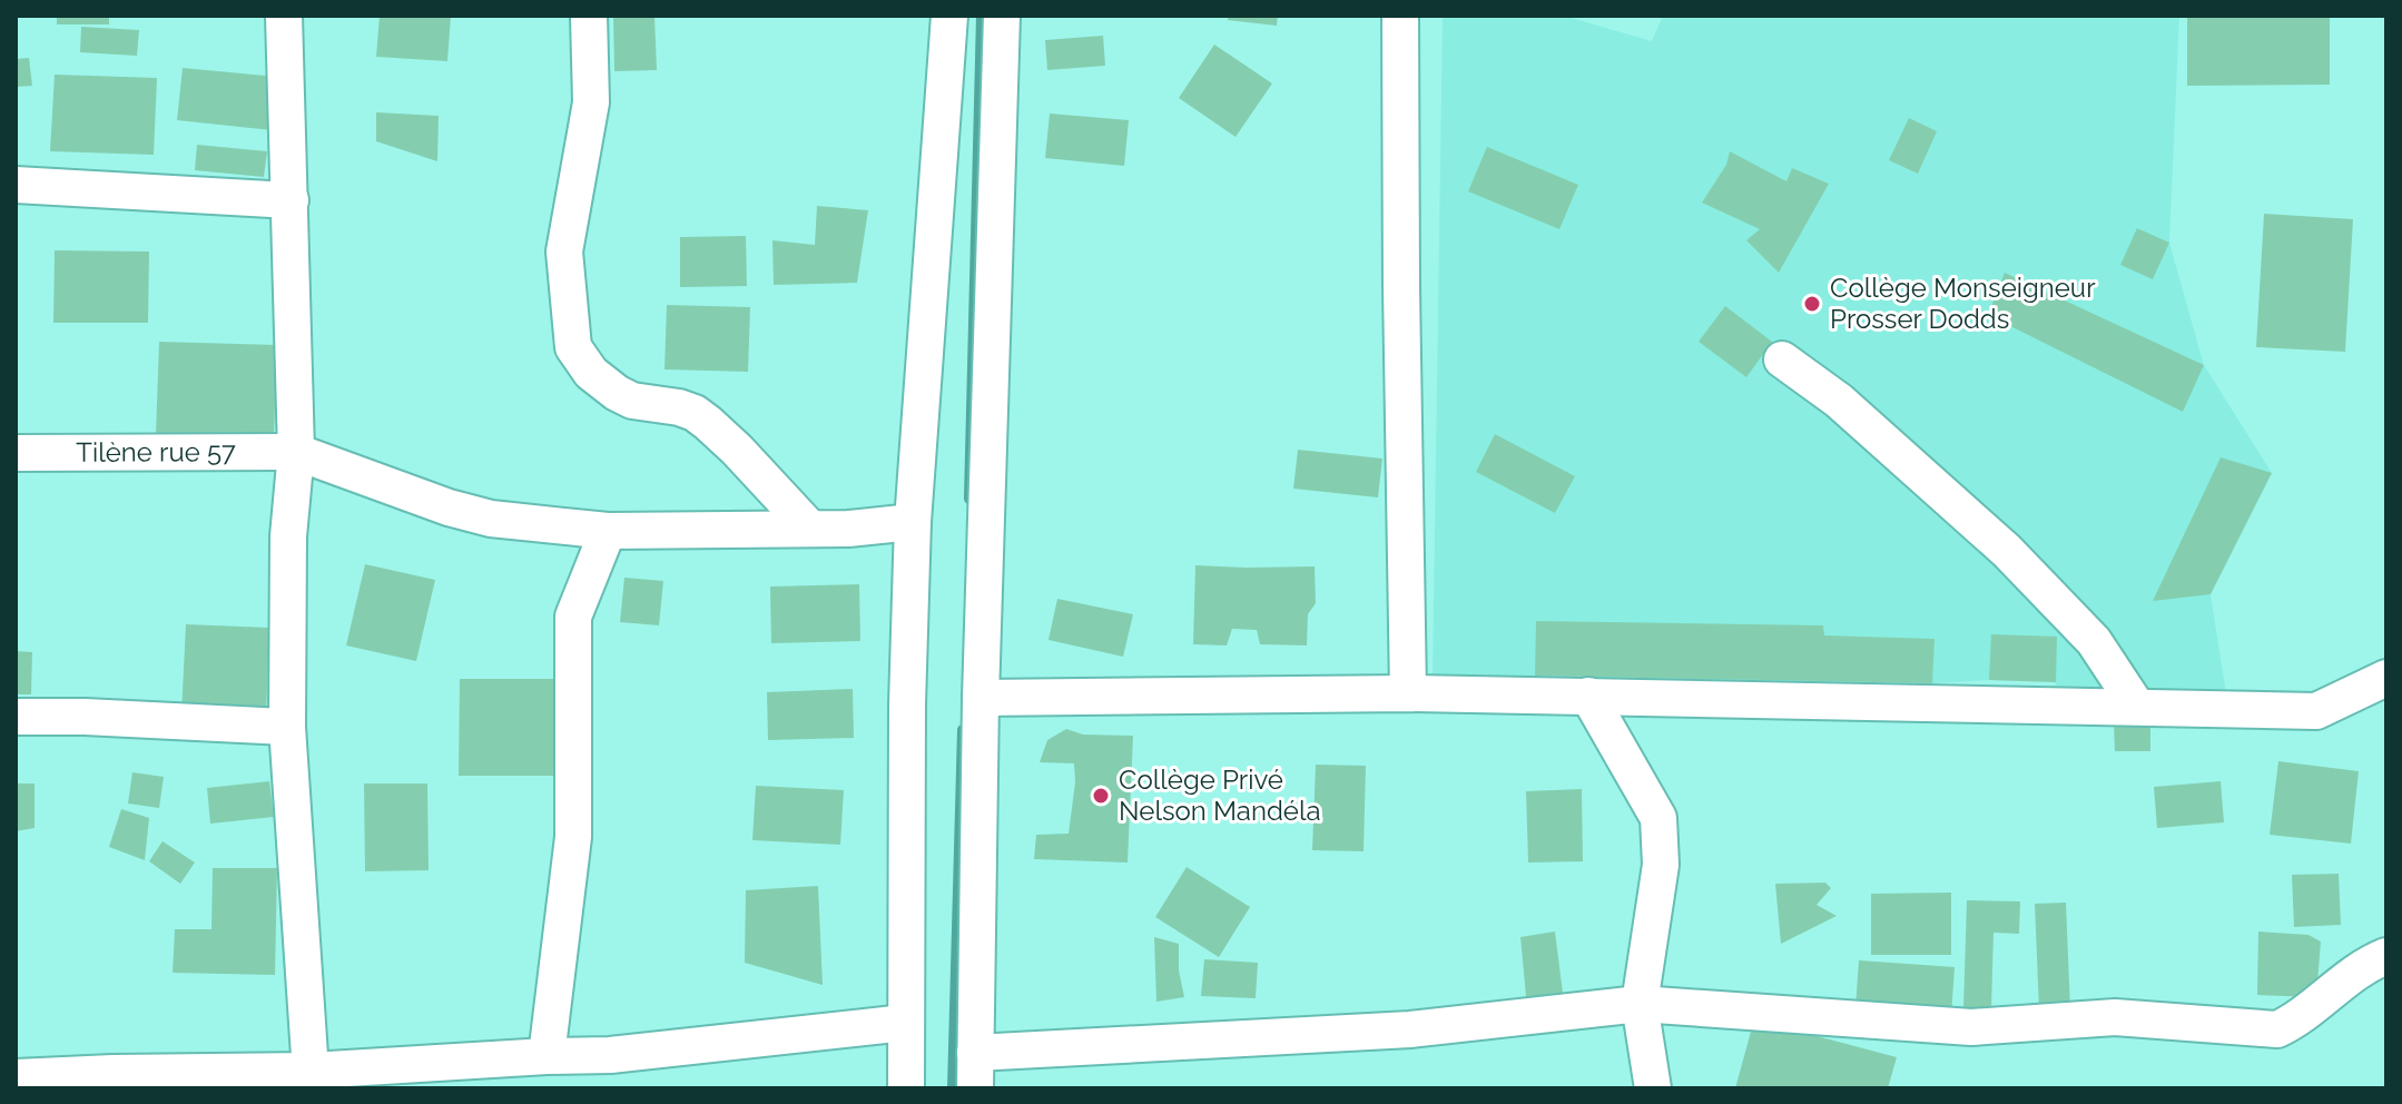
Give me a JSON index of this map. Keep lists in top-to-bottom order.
{
  "streets": {
    "street": ["Tilène rue 57"]
  },
  "places": ["Collège Monseigneur Prosser Dodds", "Collège Privé Nelson Mandéla"]
}
